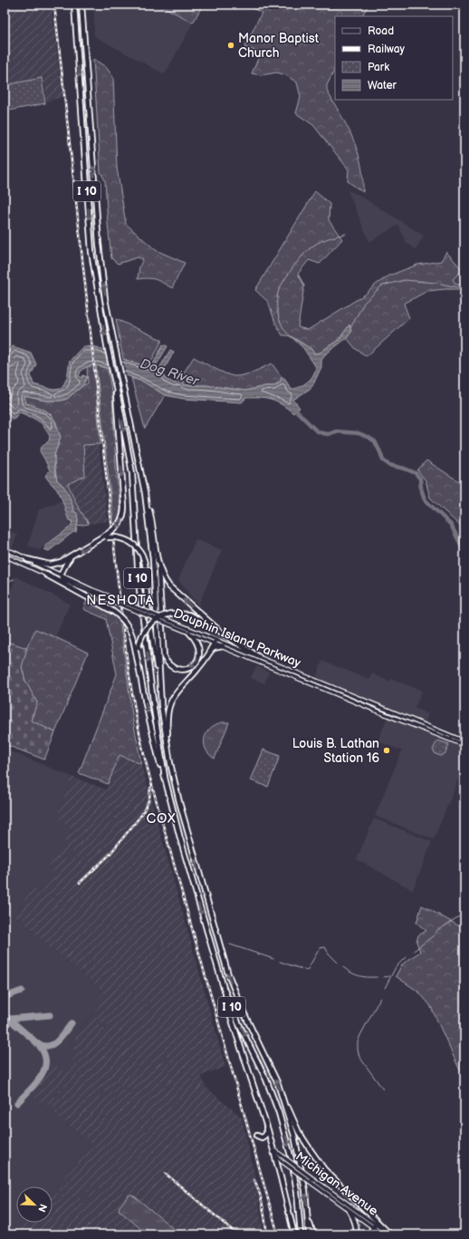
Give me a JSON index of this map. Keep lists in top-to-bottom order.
{
  "streets": {
    "highway": ["I 10"],
    "main road": ["Dauphin Island Parkway", "Michigan Avenue"]
  },
  "districts": ["NESHOTA", "COX"],
  "water": ["Dog River"],
  "places": ["Manor Baptist Church", "Louis B. Lathan Station 16"],
  "legend": [
    "Road",
    "Railway",
    "Park",
    "Water"
  ],
  "north": "bottom right"
}
